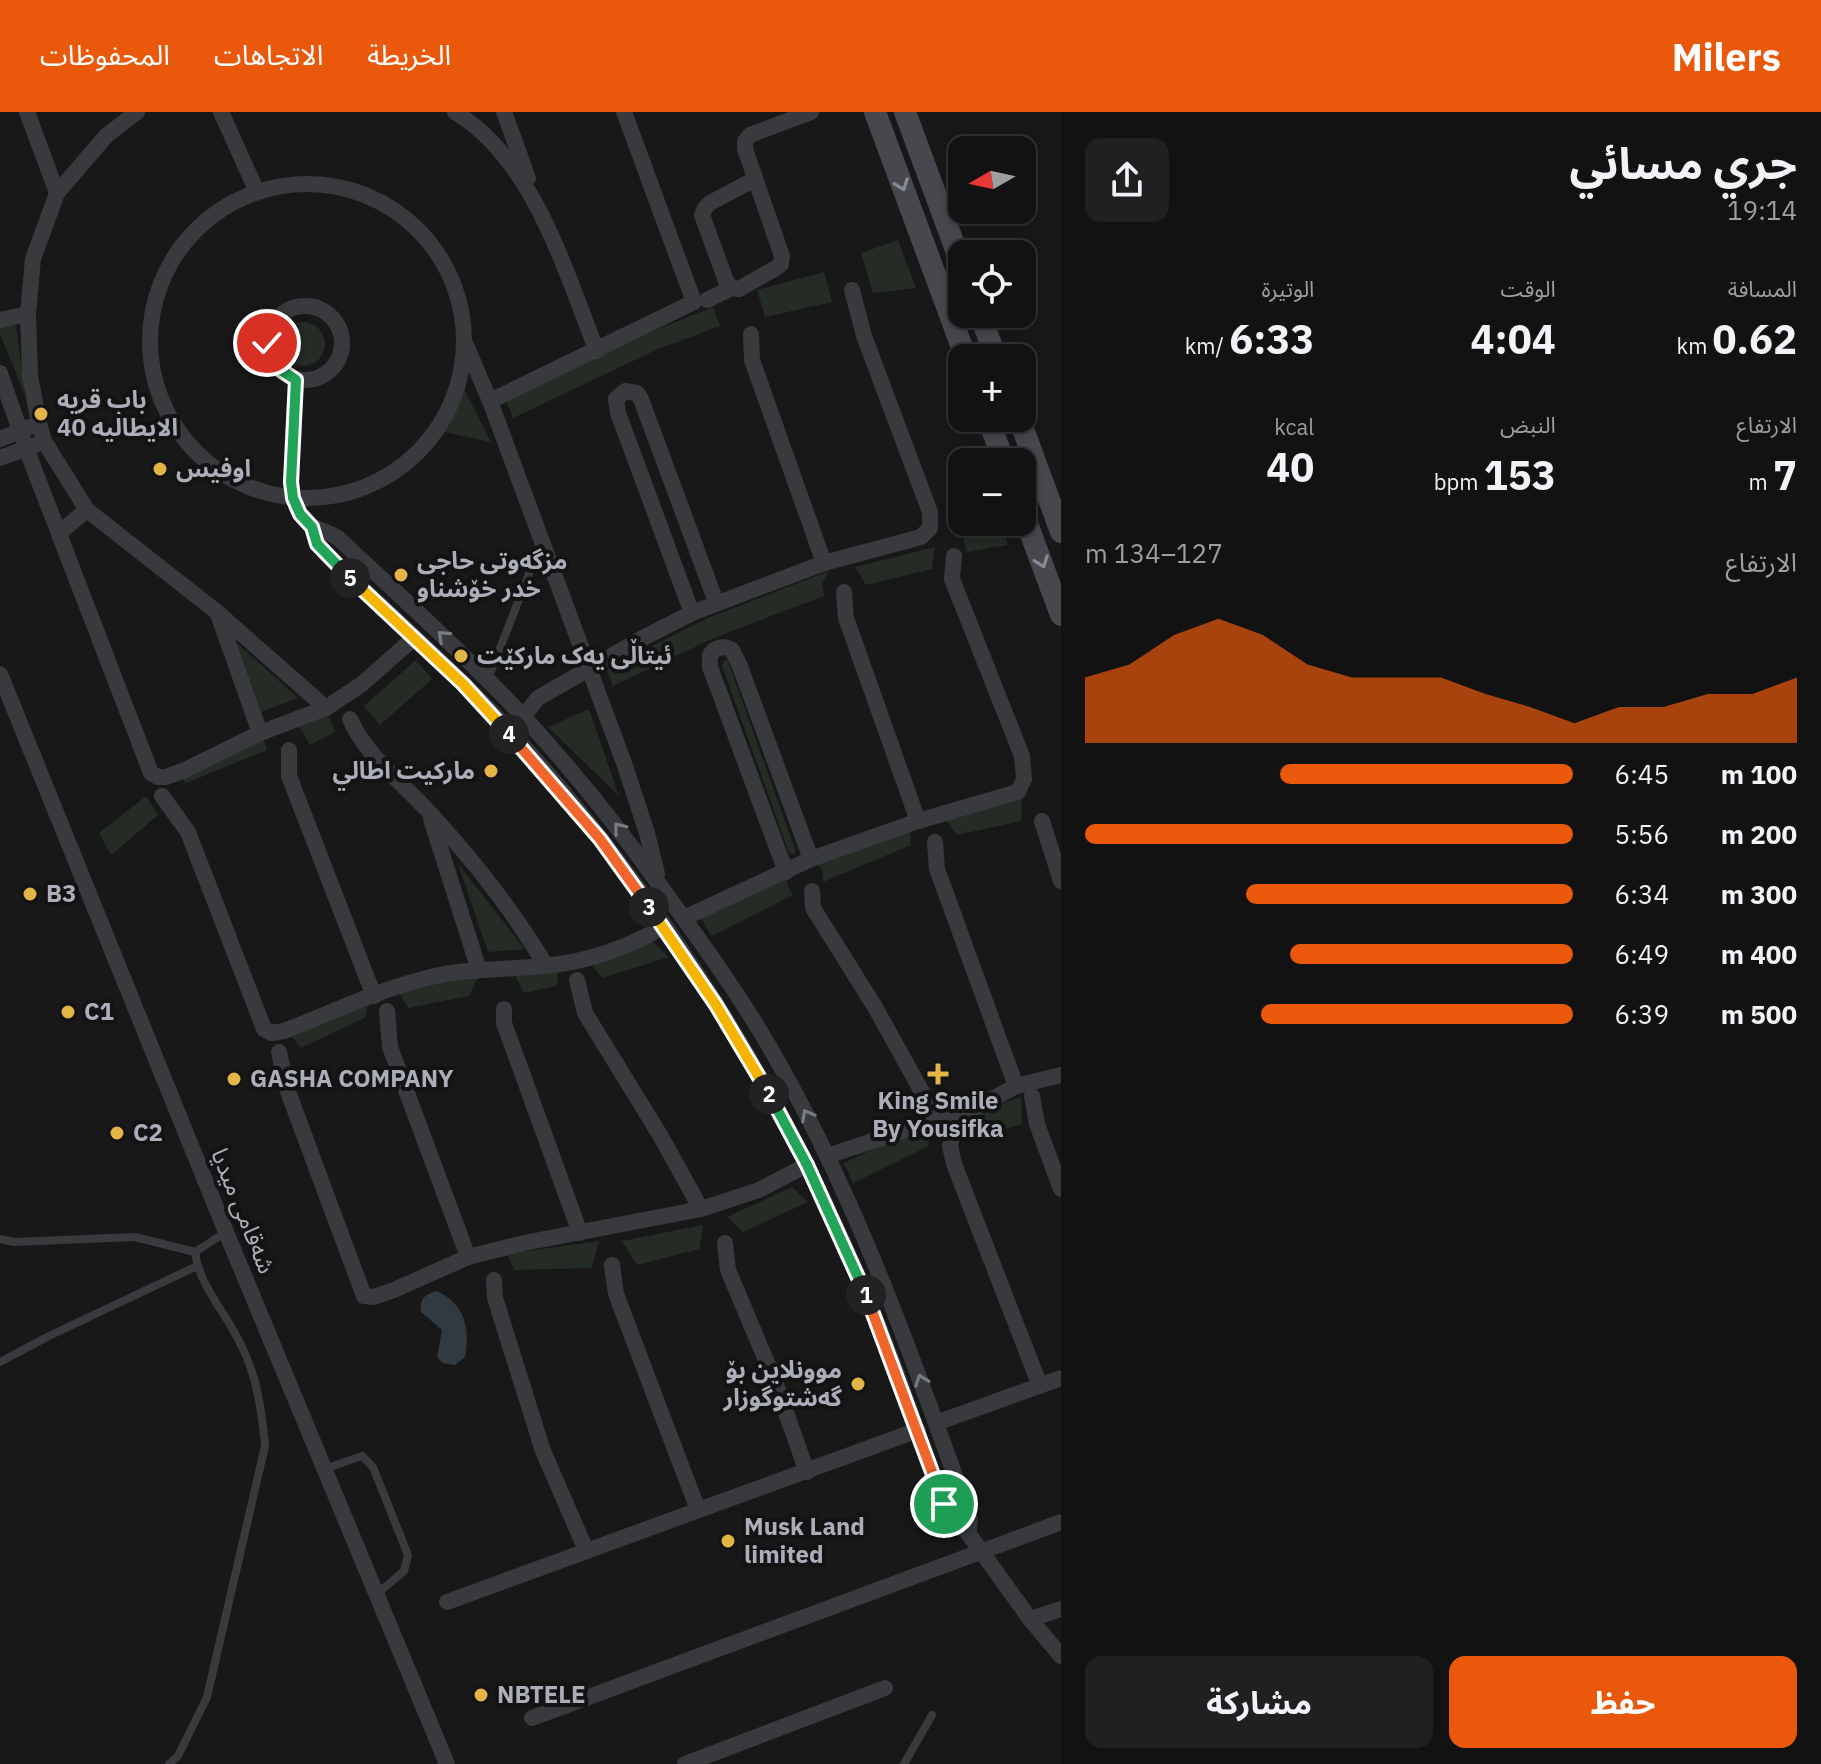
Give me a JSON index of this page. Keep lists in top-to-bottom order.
{
  "streets": {
    "street": ["شەقامی میدیا"]
  },
  "places": {
    "other": [
      "باب قريه الايطاليه 40",
      "اوفيس",
      "مزگه‌وتی حاجی خدر خۆشناو",
      "ئیتاڵی یەک مارکێت",
      "ماركيت اطالي",
      "B3",
      "C1",
      "GASHA COMPANY",
      "C2",
      "موونلاین بۆ گەشتوگوزار",
      "Musk Land limited",
      "NBTELE"
    ],
    "health": ["King Smile By Yousifka"]
  },
  "north": "left",
  "page": {
    "header": "Milers",
    "nav": ["الخريطة", "الاتجاهات", "المحفوظات"],
    "heading": ["جري مسائي", "19:14"],
    "map_buttons": ["+", "−"],
    "stats": [
      ["المسافة", "0.62 km"],
      ["الوقت", "4:04"],
      ["الوتيرة", "6:33 /km"],
      ["الارتفاع", "7 m"],
      ["النبض", "153 bpm"],
      ["kcal", "40"]
    ],
    "chart": ["الارتفاع", "127–134 m"],
    "pins": [
      "5",
      "4",
      "3",
      "2",
      "1"
    ],
    "list": [
      {
        "name": "100 m",
        "note": "6:45"
      },
      {
        "name": "200 m",
        "note": "5:56"
      },
      {
        "name": "300 m",
        "note": "6:34"
      },
      {
        "name": "400 m",
        "note": "6:49"
      },
      {
        "name": "500 m",
        "note": "6:39"
      }
    ],
    "buttons": ["حفظ", "مشاركة"]
  }
}
